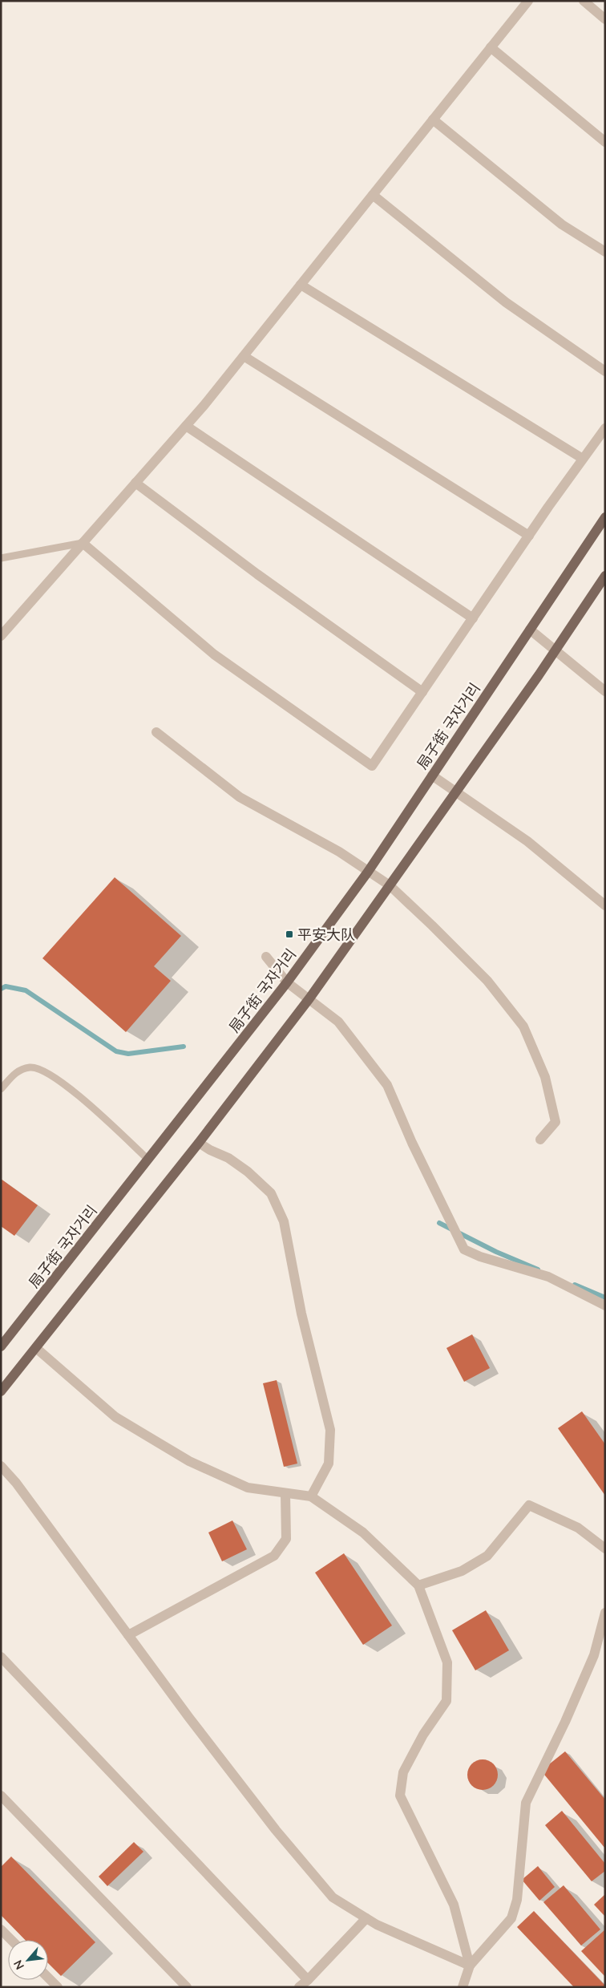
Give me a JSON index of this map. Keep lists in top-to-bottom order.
{
  "streets": {
    "main road": ["局子街 국자거리"]
  },
  "places": {
    "transit": ["平安大队"]
  },
  "north": "bottom left"
}
